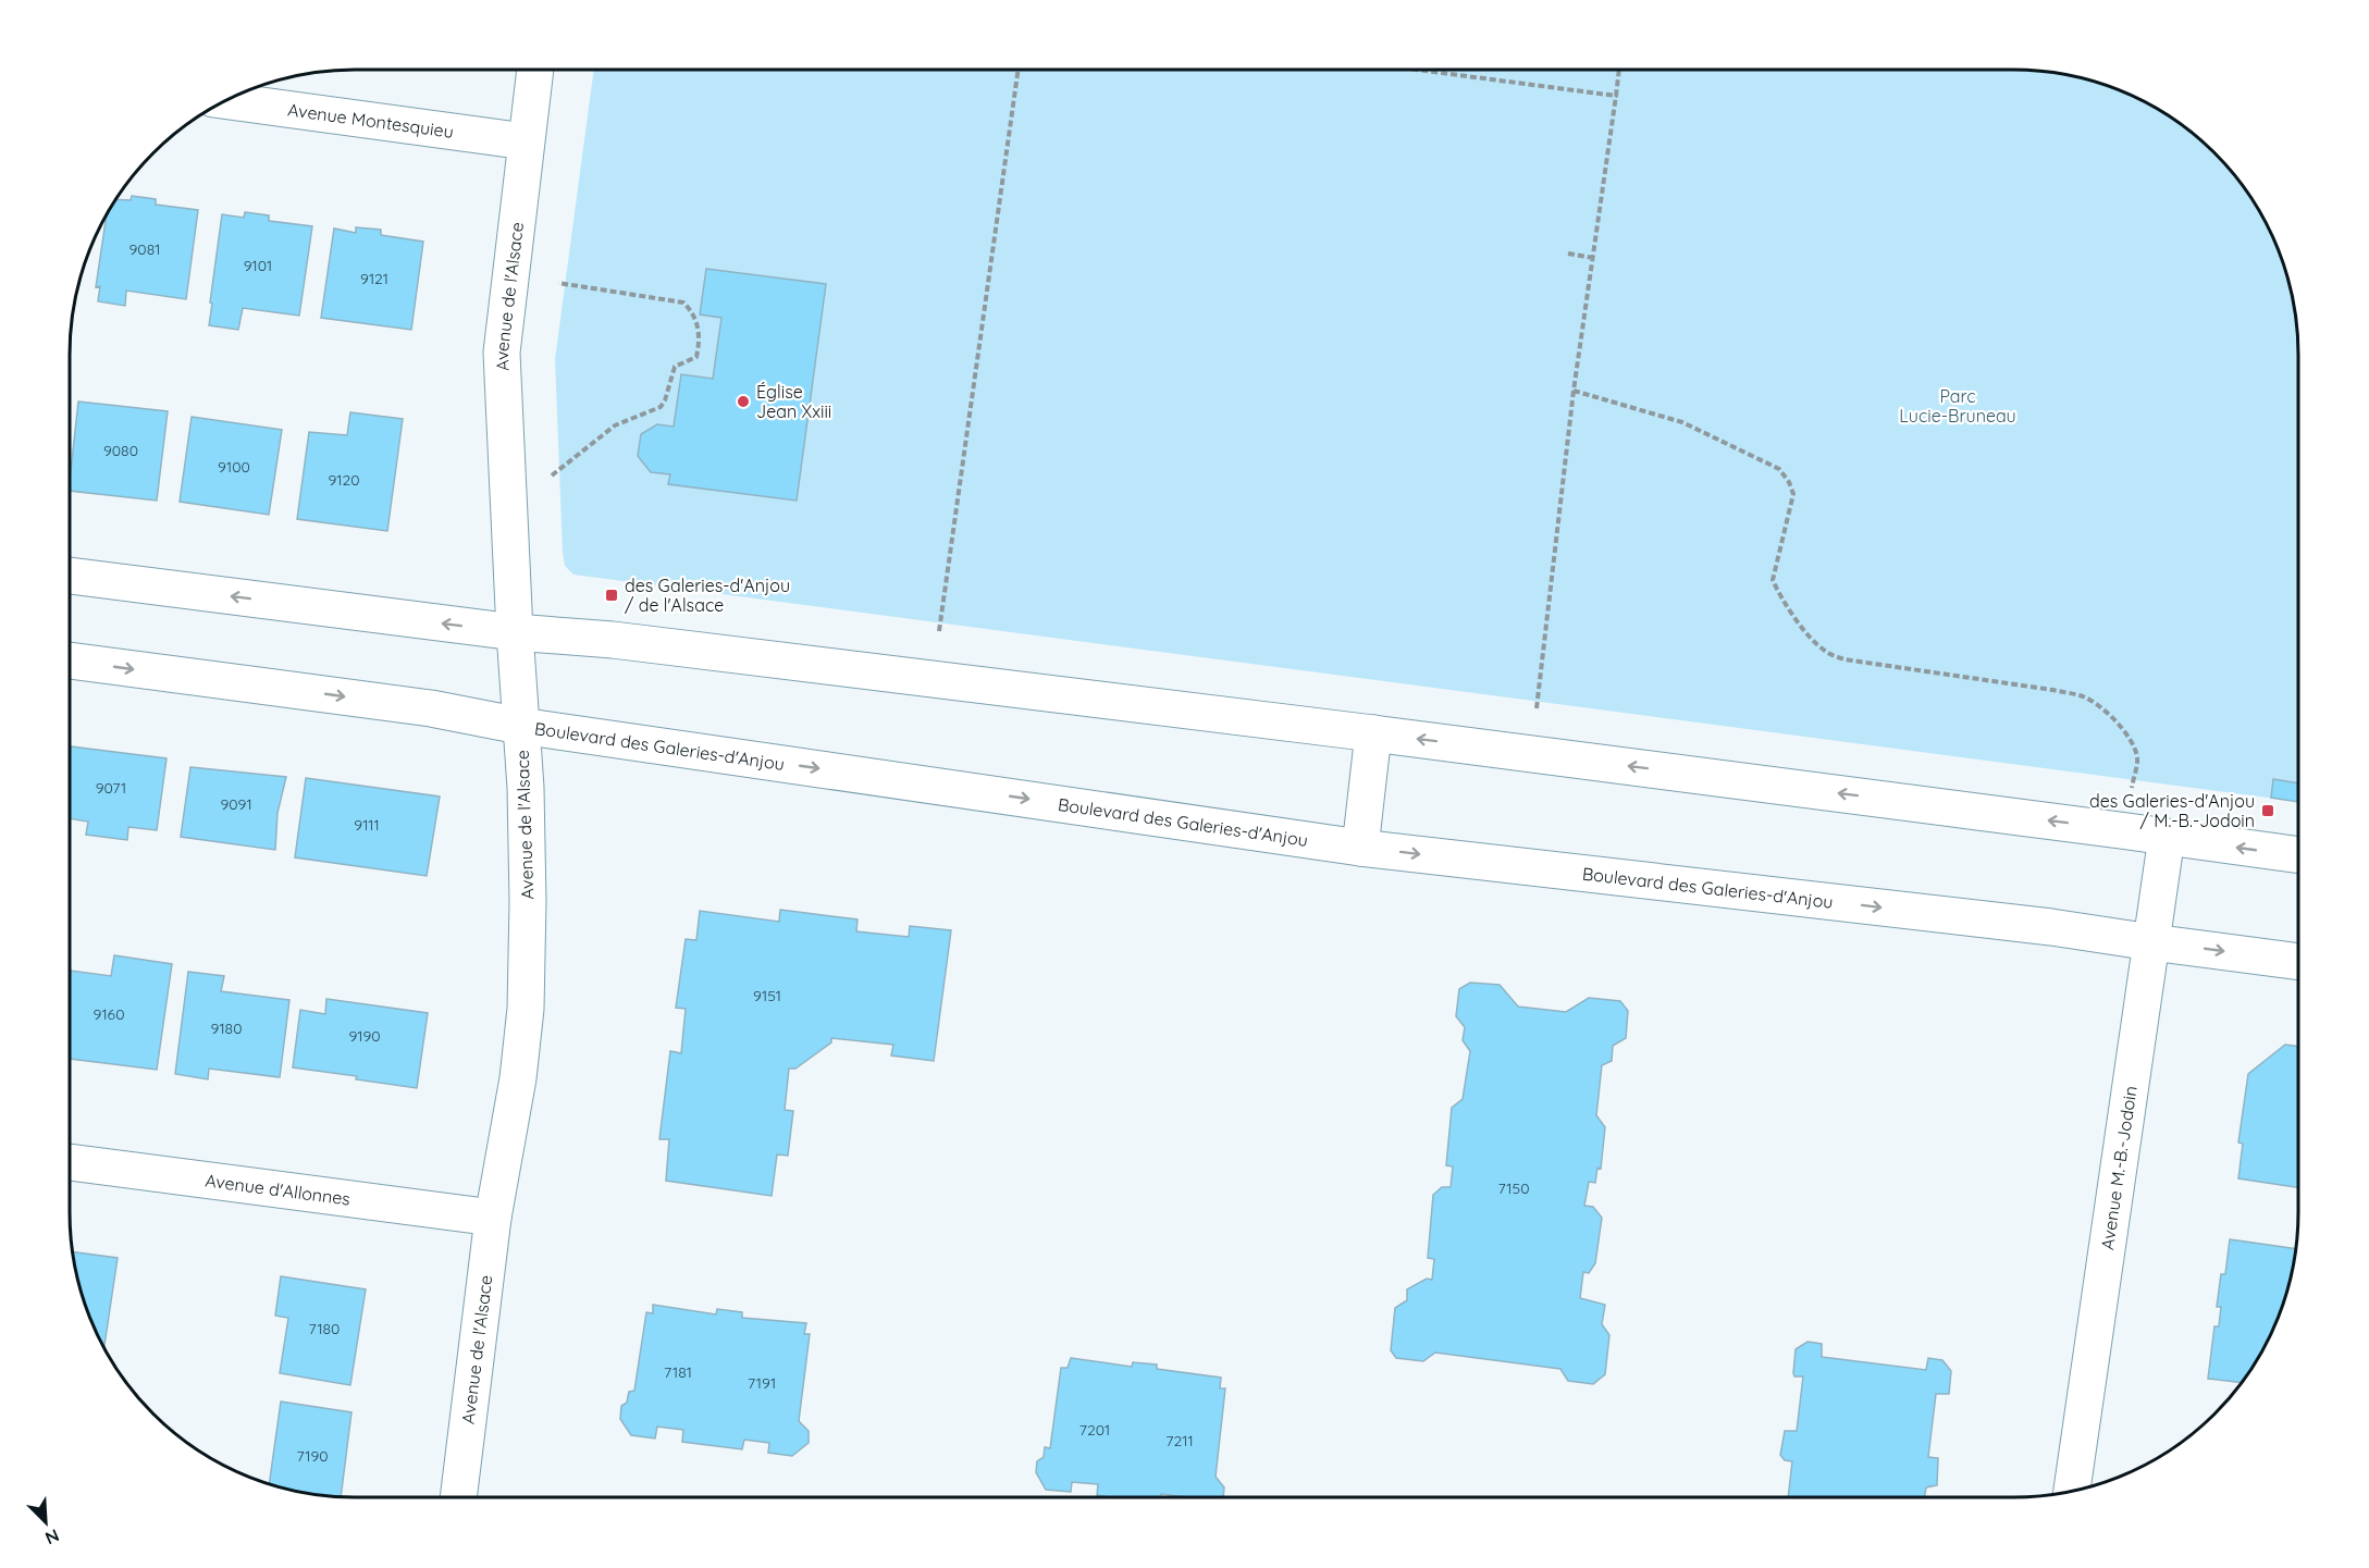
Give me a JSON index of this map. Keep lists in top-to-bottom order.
{
  "streets": {
    "street": [
      "Avenue Montesquieu",
      "Avenue de l'Alsace",
      "Boulevard des Galeries-d'Anjou",
      "Avenue M.-B.-Jodoin",
      "Avenue d'Allonnes"
    ]
  },
  "crossings": [
    ["Avenue Montesquieu", "Avenue de l'Alsace"],
    ["Avenue de l'Alsace", "Boulevard des Galeries-d'Anjou"],
    ["Avenue de l'Alsace", "Avenue d'Allonnes"],
    ["Boulevard des Galeries-d'Anjou", "Avenue M.-B.-Jodoin"]
  ],
  "parks": ["Parc Lucie-Bruneau"],
  "places": {
    "other": ["Église Jean Xxiii"],
    "transit": ["des Galeries-d'Anjou / de l'Alsace", "des Galeries-d'Anjou / M.-B.-Jodoin"]
  },
  "house_numbers": [
    "9081",
    "9101",
    "9121",
    "9080",
    "9100",
    "9120",
    "9071",
    "9091",
    "9111",
    "9151",
    "9160",
    "9180",
    "9190",
    "7150",
    "7180",
    "7181",
    "7191",
    "7201",
    "7211",
    "7190"
  ],
  "north": "bottom right"
}
